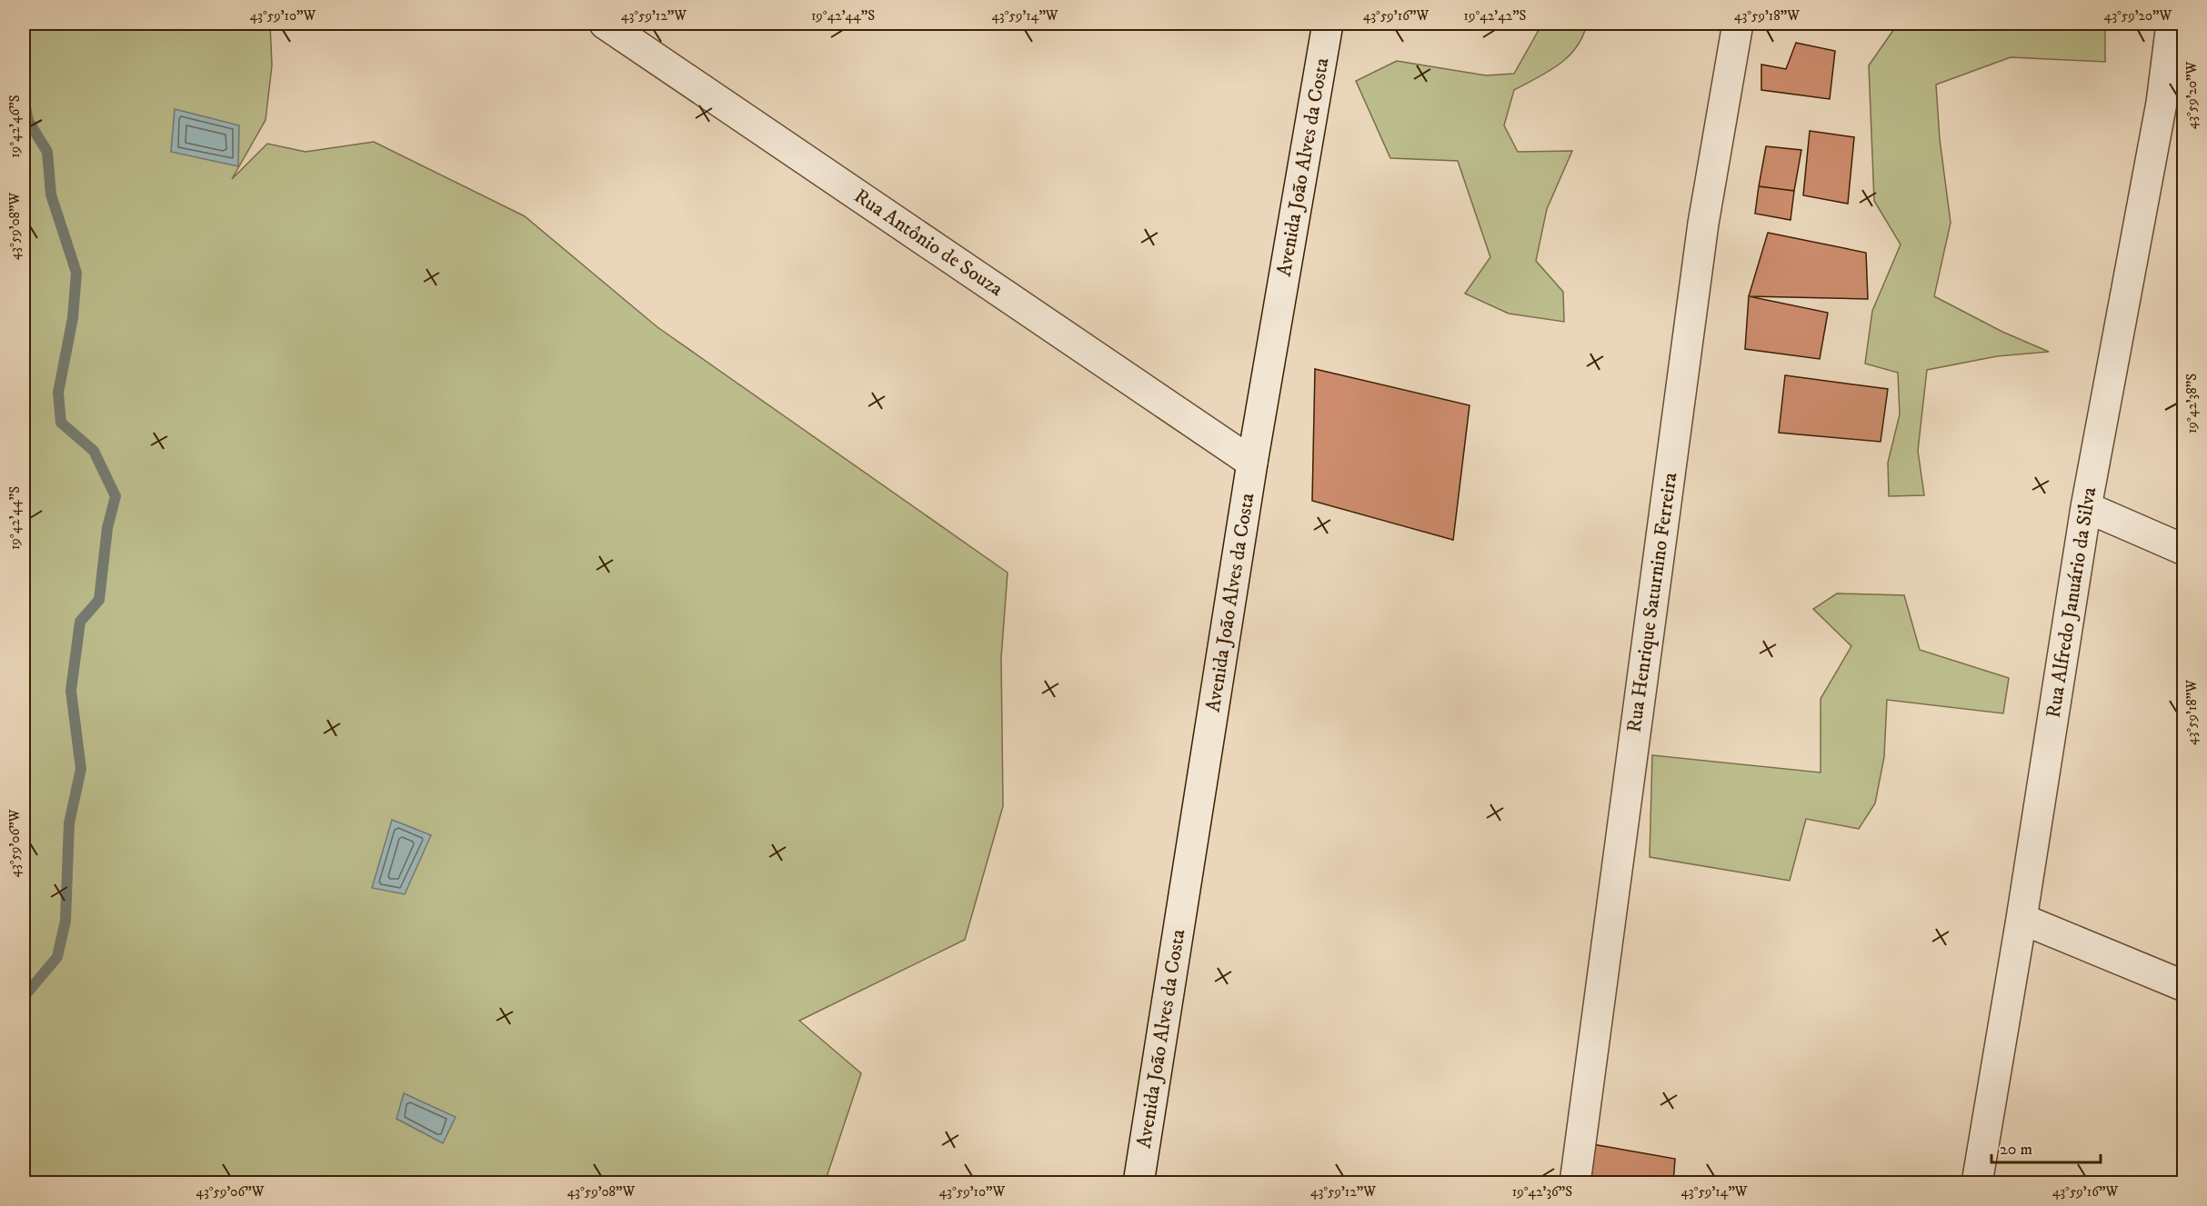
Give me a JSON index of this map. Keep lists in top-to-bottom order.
{
  "streets": {
    "street": [
      "Avenida João Alves da Costa",
      "Rua Antônio de Souza",
      "Rua Henrique Saturnino Ferreira",
      "Rua Alfredo Januário da Silva"
    ]
  },
  "crossings": [
    ["Avenida João Alves da Costa", "Rua Antônio de Souza"]
  ],
  "scale_bar": "20 m",
  "coordinates": [
    "43°59'10\"W",
    "43°59'12\"W",
    "19°42'44\"S",
    "43°59'14\"W",
    "43°59'16\"W",
    "19°42'42\"S",
    "43°59'18\"W",
    "43°59'20\"W",
    "19°42'46\"S",
    "43°59'08\"W",
    "19°42'38\"S",
    "43°59'06\"W",
    "19°42'36\"S"
  ]
}
